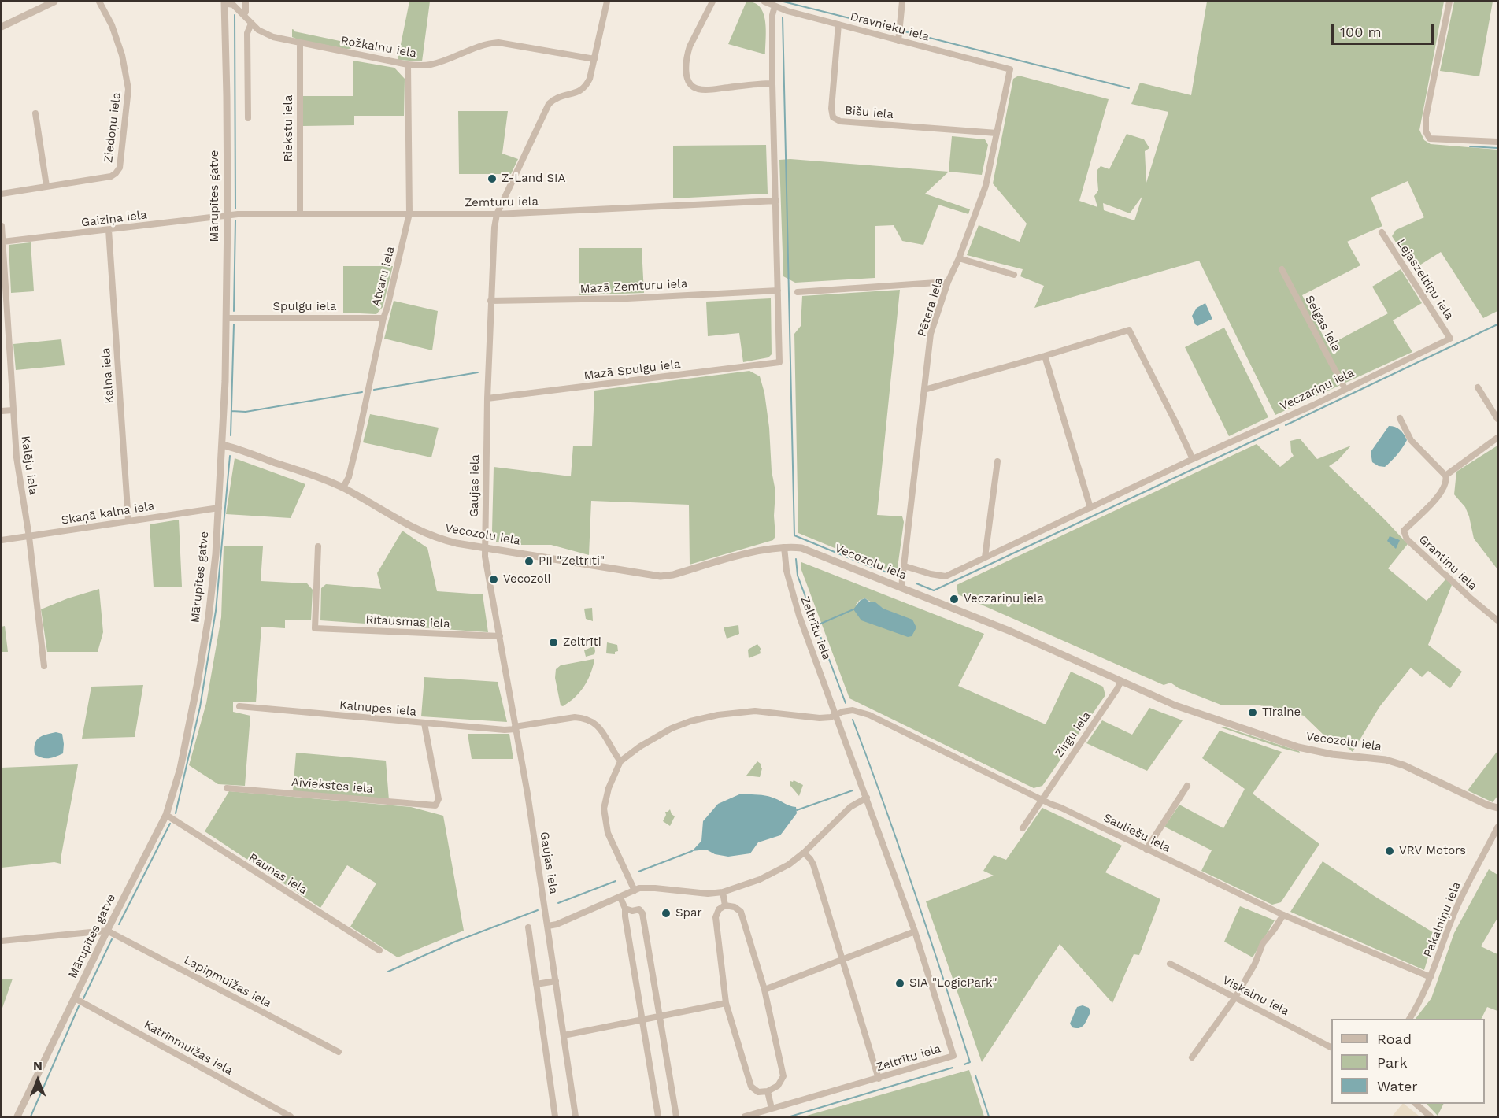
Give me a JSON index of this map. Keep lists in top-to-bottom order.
{
  "streets": {
    "street": [
      "Dravnieku iela",
      "Rožkalnu iela",
      "Bišu iela",
      "Ziedoņu iela",
      "Riekstu iela",
      "Mārupītes gatve",
      "Zemturu iela",
      "Gaiziņa iela",
      "Atvaru iela",
      "Lejaszeltiņu iela",
      "Mazā Zemturu iela",
      "Spulgu iela",
      "Pētera iela",
      "Selgas iela",
      "Mazā Spulgu iela",
      "Kalna iela",
      "Veczariņu iela",
      "Kalēju iela",
      "Gaujas iela",
      "Skaņā kalna iela",
      "Vecozolu iela",
      "Grantiņu iela",
      "Rītausmas iela",
      "Zeltrītu iela",
      "Kalnupes iela",
      "Zirgu iela",
      "Aiviekstes iela",
      "Sauliešu iela",
      "Raunas iela",
      "Pakalniņu iela",
      "Lapiņmuižas iela",
      "Viskalnu iela",
      "Katrīnmuižas iela"
    ]
  },
  "crossings": [
    ["Dravnieku iela", "Bišu iela"],
    ["Dravnieku iela", "Pētera iela"],
    ["Rožkalnu iela", "Riekstu iela"],
    ["Rožkalnu iela", "Mārupītes gatve"],
    ["Rožkalnu iela", "Atvaru iela"],
    ["Rožkalnu iela", "Gaujas iela"],
    ["Bišu iela", "Pētera iela"],
    ["Riekstu iela", "Zemturu iela"],
    ["Mārupītes gatve", "Zemturu iela"],
    ["Mārupītes gatve", "Gaiziņa iela"],
    ["Mārupītes gatve", "Spulgu iela"],
    ["Mārupītes gatve", "Skaņā kalna iela"],
    ["Mārupītes gatve", "Vecozolu iela"],
    ["Mārupītes gatve", "Raunas iela"],
    ["Mārupītes gatve", "Lapiņmuižas iela"],
    ["Mārupītes gatve", "Katrīnmuižas iela"],
    ["Zemturu iela", "Gaiziņa iela"],
    ["Zemturu iela", "Atvaru iela"],
    ["Zemturu iela", "Gaujas iela"],
    ["Gaiziņa iela", "Kalna iela"],
    ["Gaiziņa iela", "Kalēju iela"],
    ["Atvaru iela", "Spulgu iela"],
    ["Atvaru iela", "Vecozolu iela"],
    ["Lejaszeltiņu iela", "Veczariņu iela"],
    ["Mazā Zemturu iela", "Mazā Spulgu iela"],
    ["Mazā Zemturu iela", "Gaujas iela"],
    ["Pētera iela", "Veczariņu iela"],
    ["Pētera iela", "Vecozolu iela"],
    ["Selgas iela", "Veczariņu iela"],
    ["Mazā Spulgu iela", "Gaujas iela"],
    ["Kalna iela", "Skaņā kalna iela"],
    ["Kalēju iela", "Skaņā kalna iela"],
    ["Gaujas iela", "Vecozolu iela"],
    ["Gaujas iela", "Rītausmas iela"],
    ["Gaujas iela", "Kalnupes iela"],
    ["Vecozolu iela", "Zeltrītu iela"],
    ["Vecozolu iela", "Zirgu iela"],
    ["Zeltrītu iela", "Sauliešu iela"],
    ["Kalnupes iela", "Aiviekstes iela"],
    ["Zirgu iela", "Sauliešu iela"],
    ["Sauliešu iela", "Pakalniņu iela"]
  ],
  "places": [
    "Z-Land SIA",
    "PII \"Zeltrīti\"",
    "Vecozoli",
    "Veczariņu iela",
    "Zeltrīti",
    "Tīraine",
    "VRV Motors",
    "Spar",
    "SIA \"LogicPark\""
  ],
  "legend": ["Road", "Park", "Water"],
  "scale_bar": "100 m",
  "north": "top"
}
